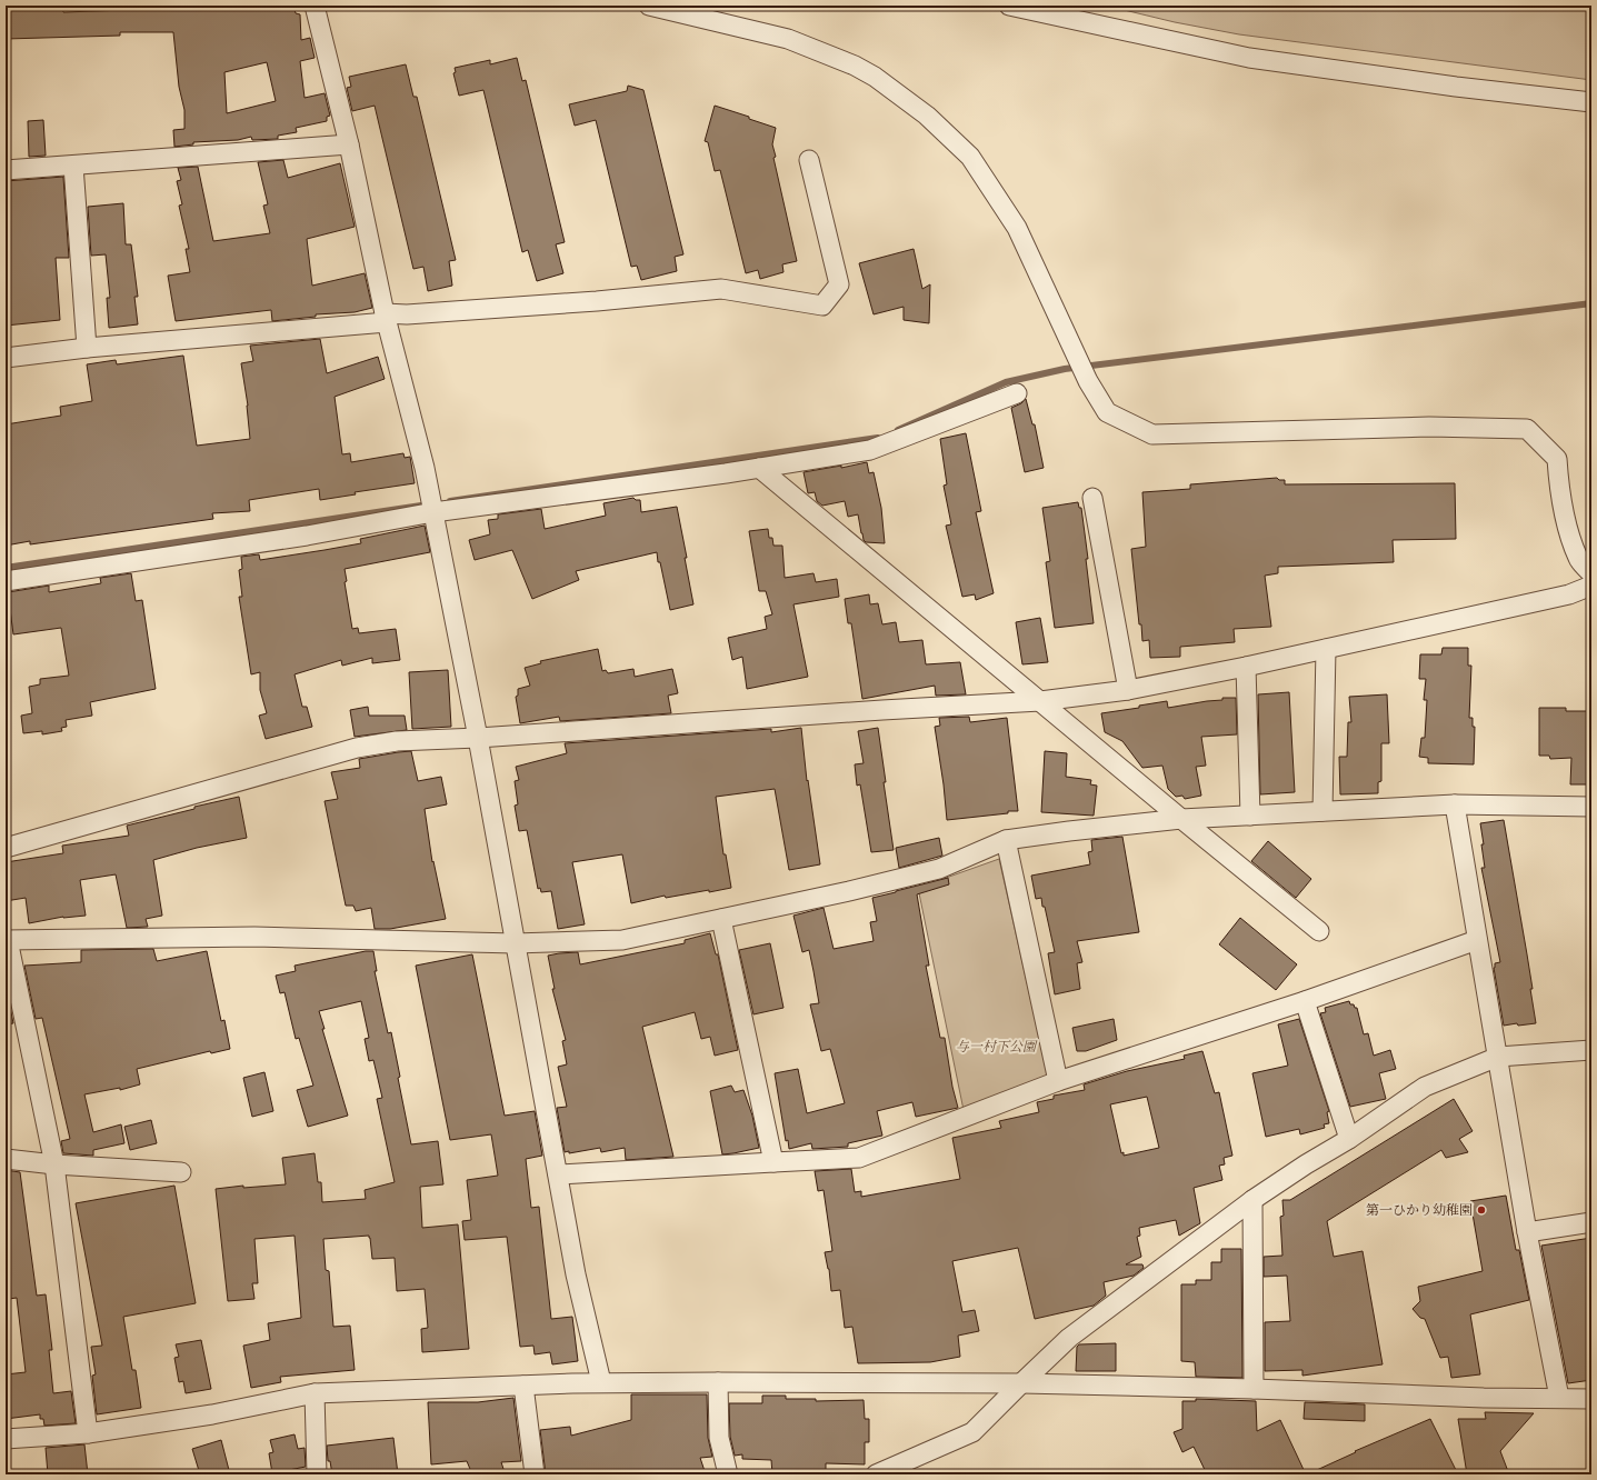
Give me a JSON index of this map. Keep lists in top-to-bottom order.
{
  "parks": ["与一村下公園"],
  "places": ["第一ひかり幼稚園"]
}
